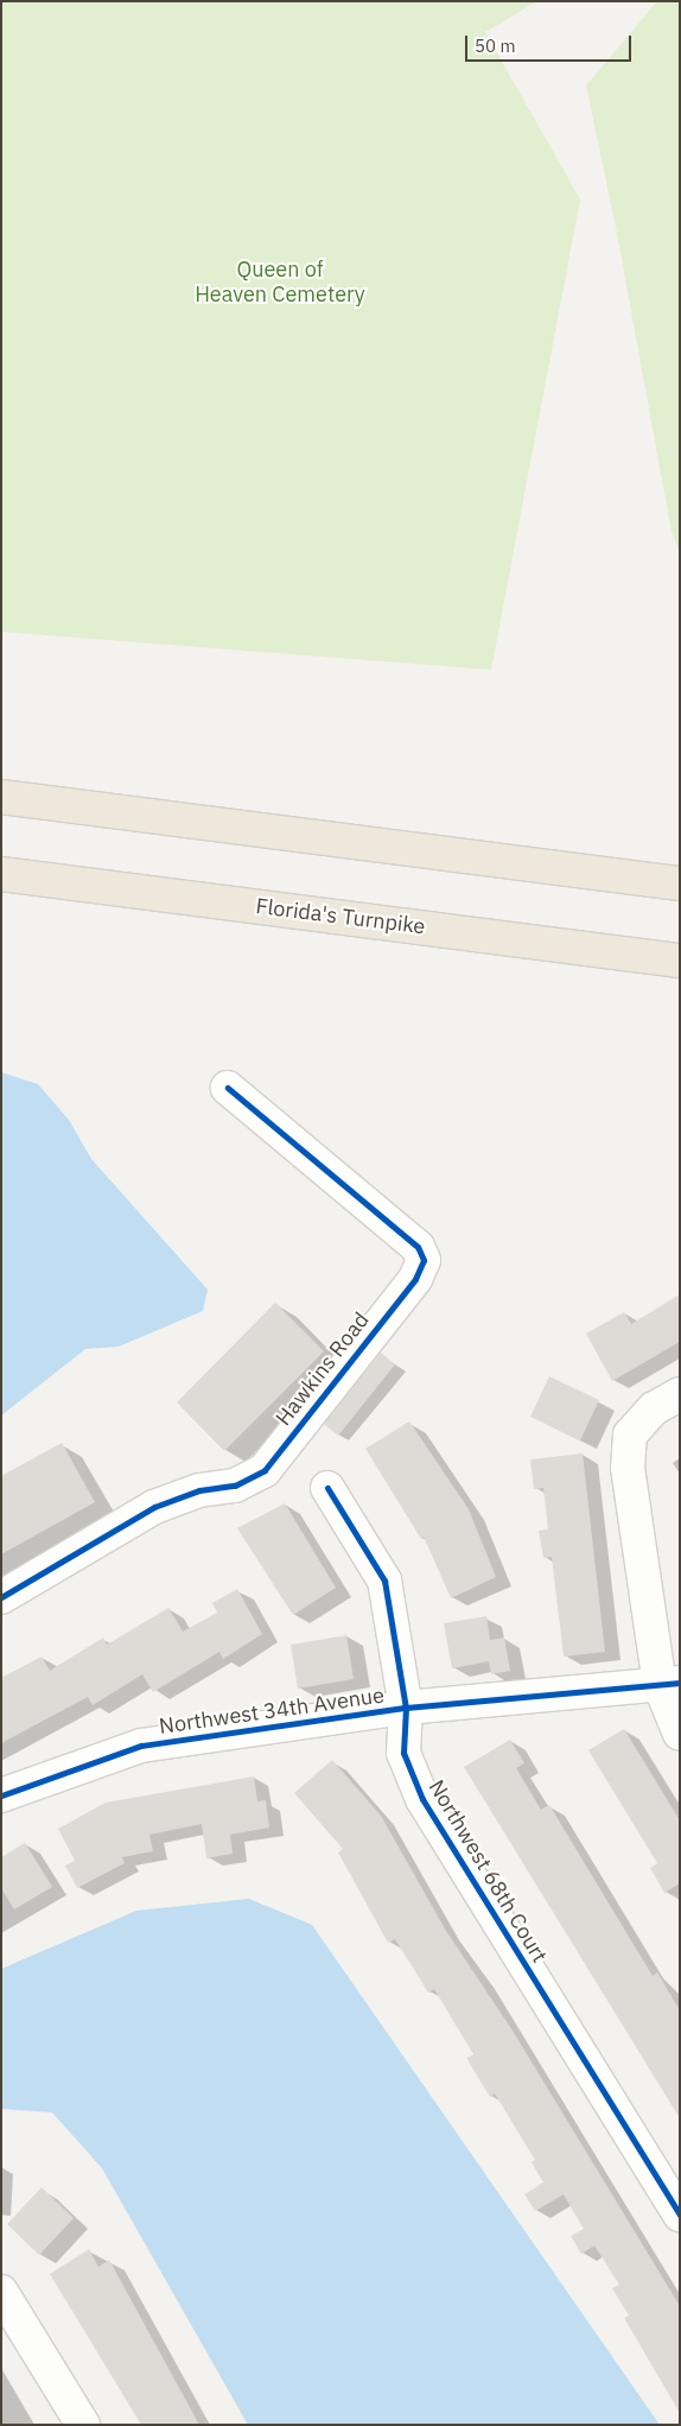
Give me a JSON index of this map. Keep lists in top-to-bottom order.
{
  "streets": {
    "highway": ["Florida's Turnpike"],
    "street": ["Hawkins Road", "Northwest 34th Avenue", "Northwest 68th Court"]
  },
  "crossings": [
    ["Northwest 34th Avenue", "Northwest 68th Court"]
  ],
  "parks": ["Queen of Heaven Cemetery"],
  "scale_bar": "50 m"
}
